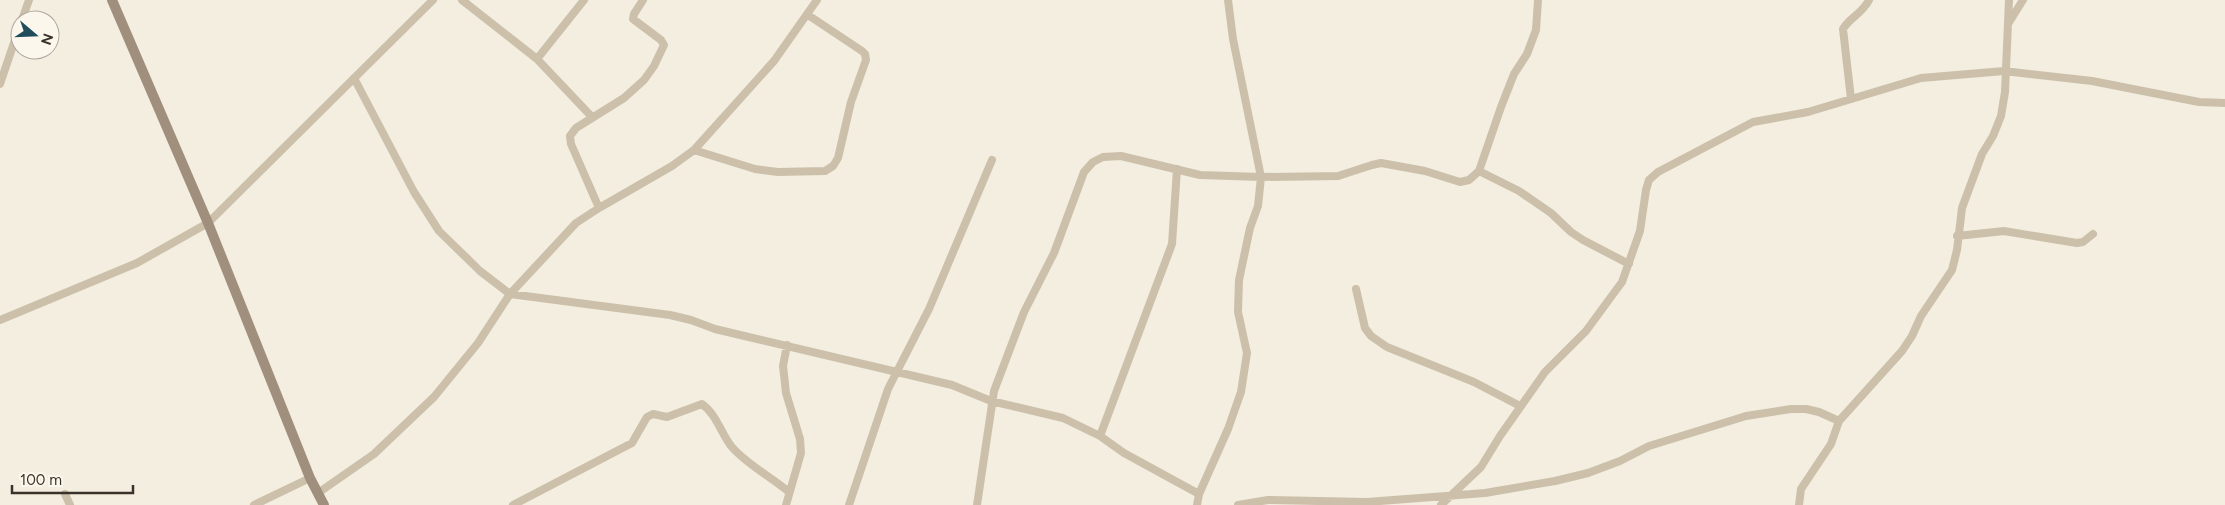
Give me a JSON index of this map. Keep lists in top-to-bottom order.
{
  "scale_bar": "100 m",
  "north": "right"
}
